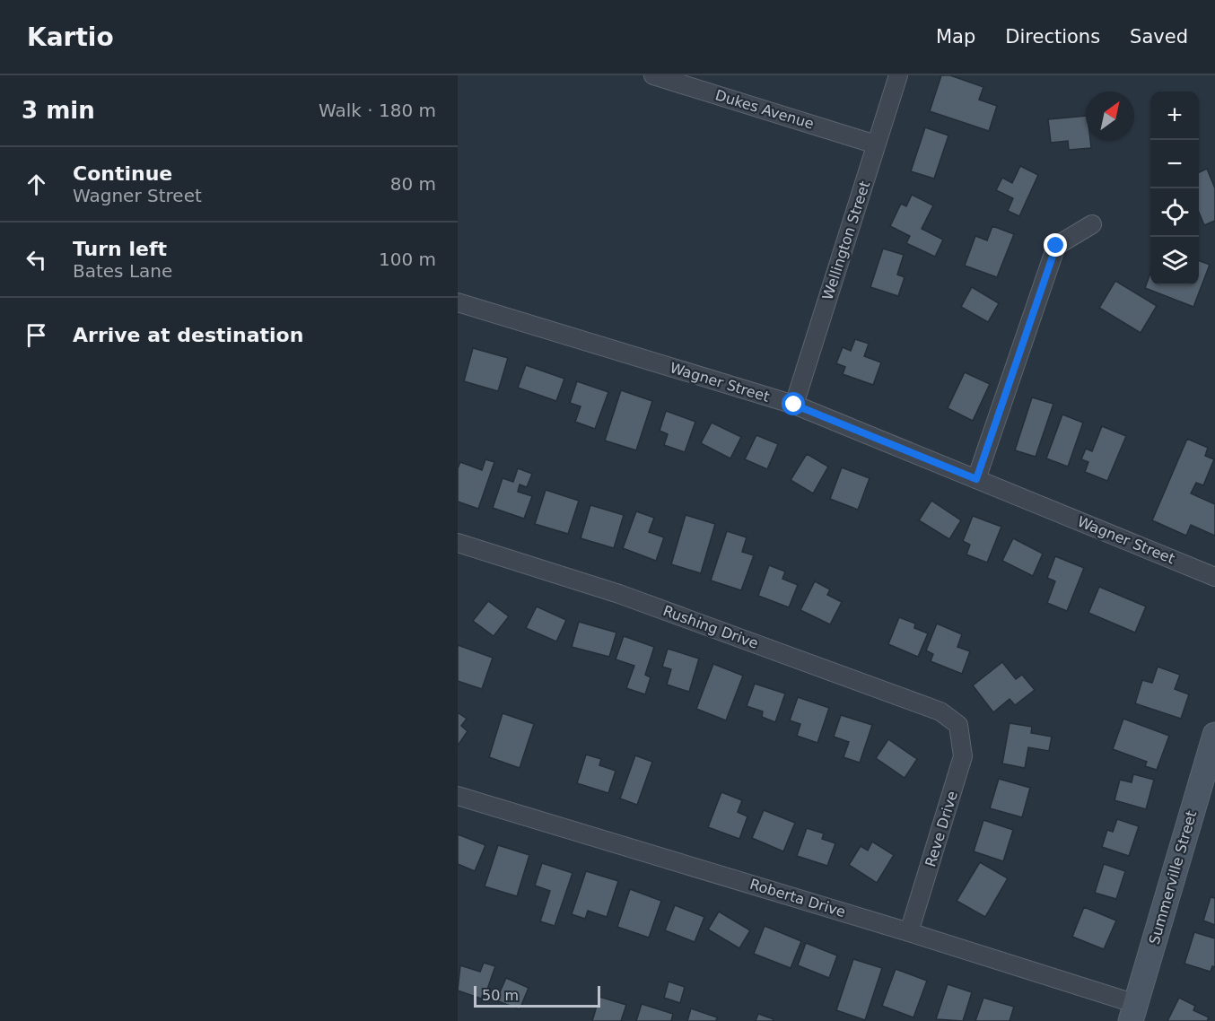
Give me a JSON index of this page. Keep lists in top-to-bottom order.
{
  "streets": {
    "street": [
      "Dukes Avenue",
      "Wellington Street",
      "Wagner Street",
      "Rushing Drive",
      "Reve Drive",
      "Summerville Street",
      "Roberta Drive"
    ]
  },
  "crossings": [
    ["Dukes Avenue", "Wellington Street"],
    ["Wellington Street", "Wagner Street"],
    ["Rushing Drive", "Reve Drive"],
    ["Reve Drive", "Roberta Drive"],
    ["Summerville Street", "Roberta Drive"]
  ],
  "scale_bar": "50 m",
  "north": "top right",
  "page": {
    "header": "Kartio",
    "nav": ["Map", "Directions", "Saved"],
    "heading": ["3 min", "Walk · 180 m"],
    "map_buttons": ["+", "−"],
    "list": [
      ["Continue", "Wagner Street", "80 m"],
      ["Turn left", "Bates Lane", "100 m"],
      "Arrive at destination"
    ],
    "scale": "50 m"
  }
}
